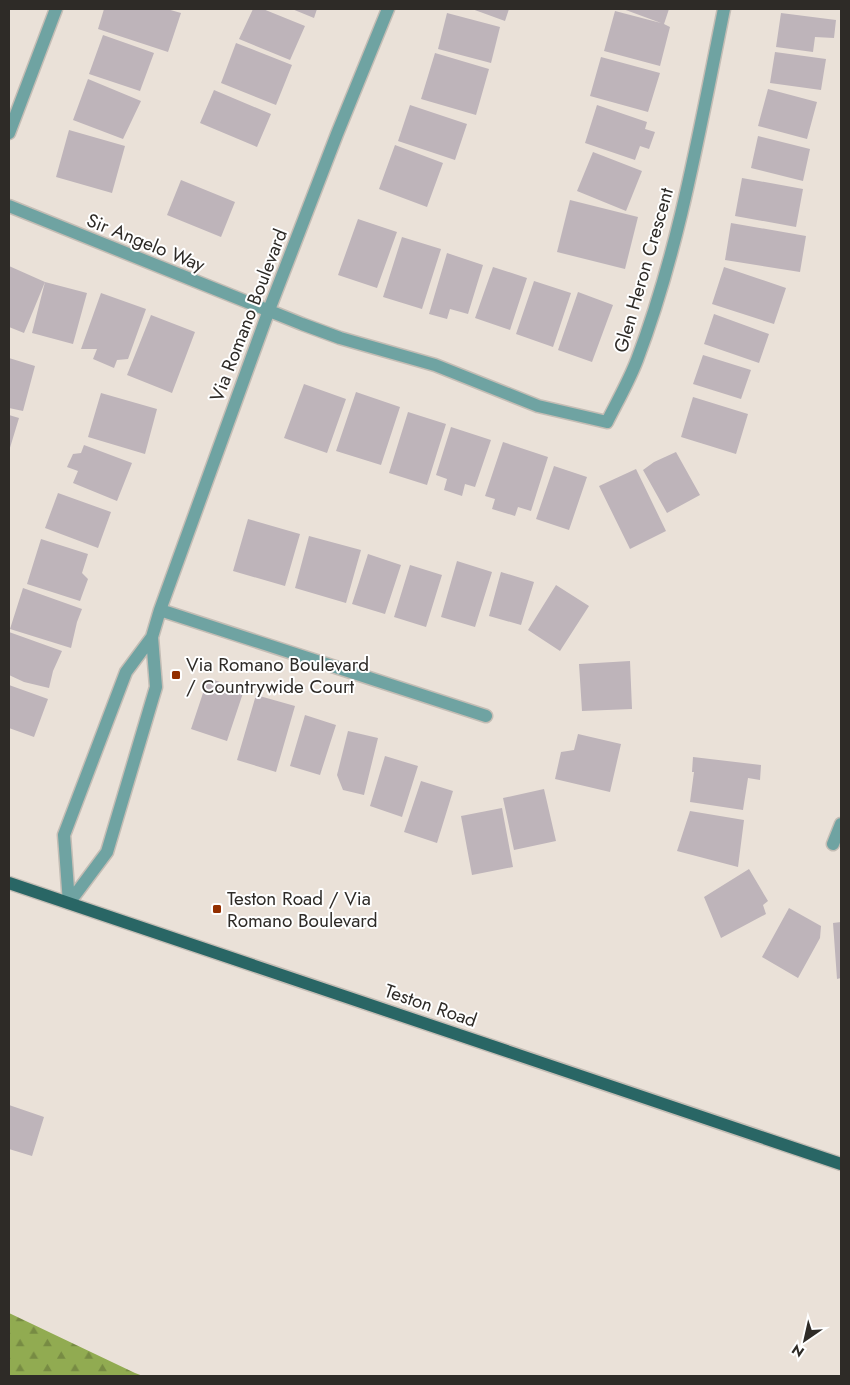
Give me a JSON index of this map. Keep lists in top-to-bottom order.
{
  "streets": {
    "main road": ["Teston Road"],
    "street": ["Sir Angelo Way", "Glen Heron Crescent", "Via Romano Boulevard"]
  },
  "crossings": [
    ["Sir Angelo Way", "Glen Heron Crescent"],
    ["Sir Angelo Way", "Via Romano Boulevard"],
    ["Glen Heron Crescent", "Via Romano Boulevard"],
    ["Via Romano Boulevard", "Teston Road"]
  ],
  "places": {
    "transit": ["Via Romano Boulevard / Countrywide Court", "Teston Road / Via Romano Boulevard"]
  },
  "north": "bottom left"
}
